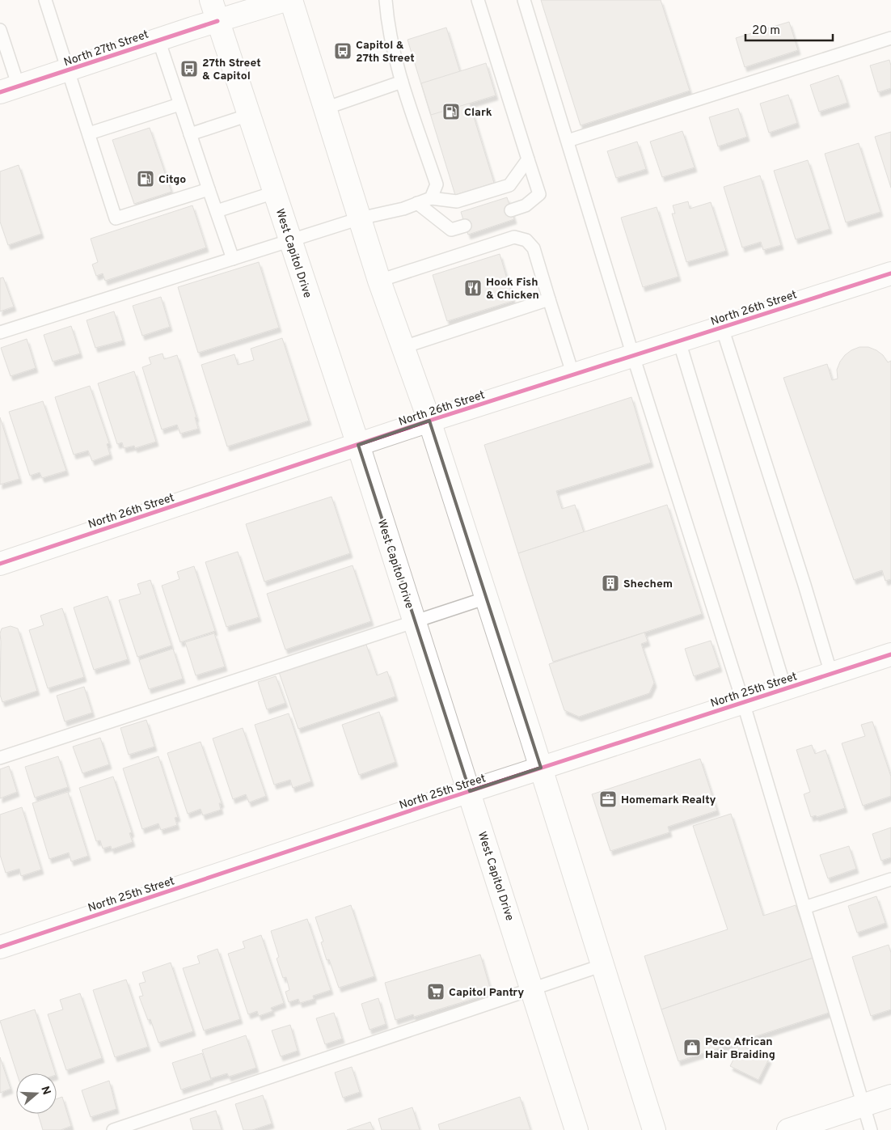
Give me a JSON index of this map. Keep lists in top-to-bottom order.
{
  "streets": {
    "main road": [
      "North 27th Street",
      "West Capitol Drive",
      "North 26th Street",
      "North 25th Street"
    ]
  },
  "crossings": [
    ["North 27th Street", "West Capitol Drive"],
    ["West Capitol Drive", "North 26th Street"],
    ["West Capitol Drive", "North 25th Street"]
  ],
  "places": {
    "bus stop": ["Capitol & 27th Street", "27th Street & Capitol"],
    "fuel station": ["Clark", "Citgo"],
    "restaurant": ["Hook Fish & Chicken"],
    "building": ["Shechem"],
    "office": ["Homemark Realty"],
    "supermarket": ["Capitol Pantry"],
    "shop": ["Peco African Hair Braiding"]
  },
  "scale_bar": "20 m",
  "north": "right"
}
